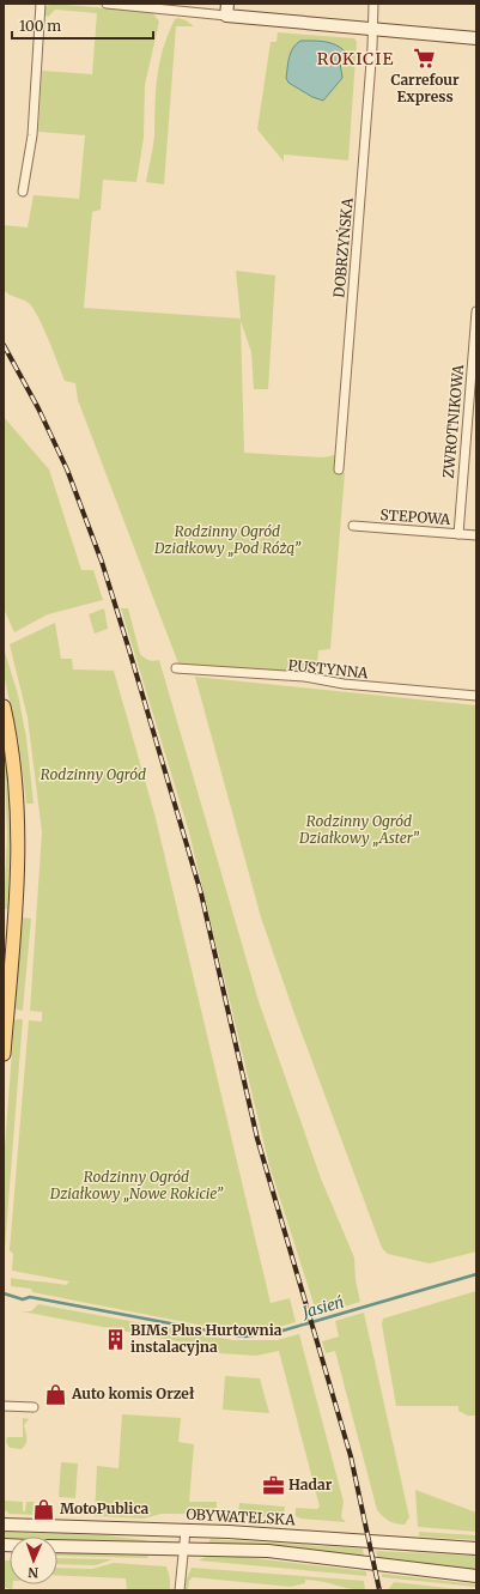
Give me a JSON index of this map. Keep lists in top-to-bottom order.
{
  "streets": {
    "main road": ["OBYWATELSKA"],
    "street": [
      "DOBRZYŃSKA",
      "ZWROTNIKOWA",
      "STEPOWA",
      "PUSTYNNA"
    ]
  },
  "crossings": [
    ["ZWROTNIKOWA", "STEPOWA"]
  ],
  "districts": ["ROKICIE"],
  "water": ["Jasień"],
  "parks": [
    "Rodzinny Ogród Działkowy „Pod Różą”",
    "Rodzinny Ogród",
    "Rodzinny Ogród Działkowy „Aster”",
    "Rodzinny Ogród Działkowy „Nowe Rokicie”"
  ],
  "places": {
    "supermarket": ["Carrefour Express"],
    "building": ["BIMs Plus Hurtownia instalacyjna"],
    "shop": ["Auto komis Orzeł", "MotoPublica"],
    "office": ["Hadar"]
  },
  "scale_bar": "100 m",
  "north": "bottom"
}
